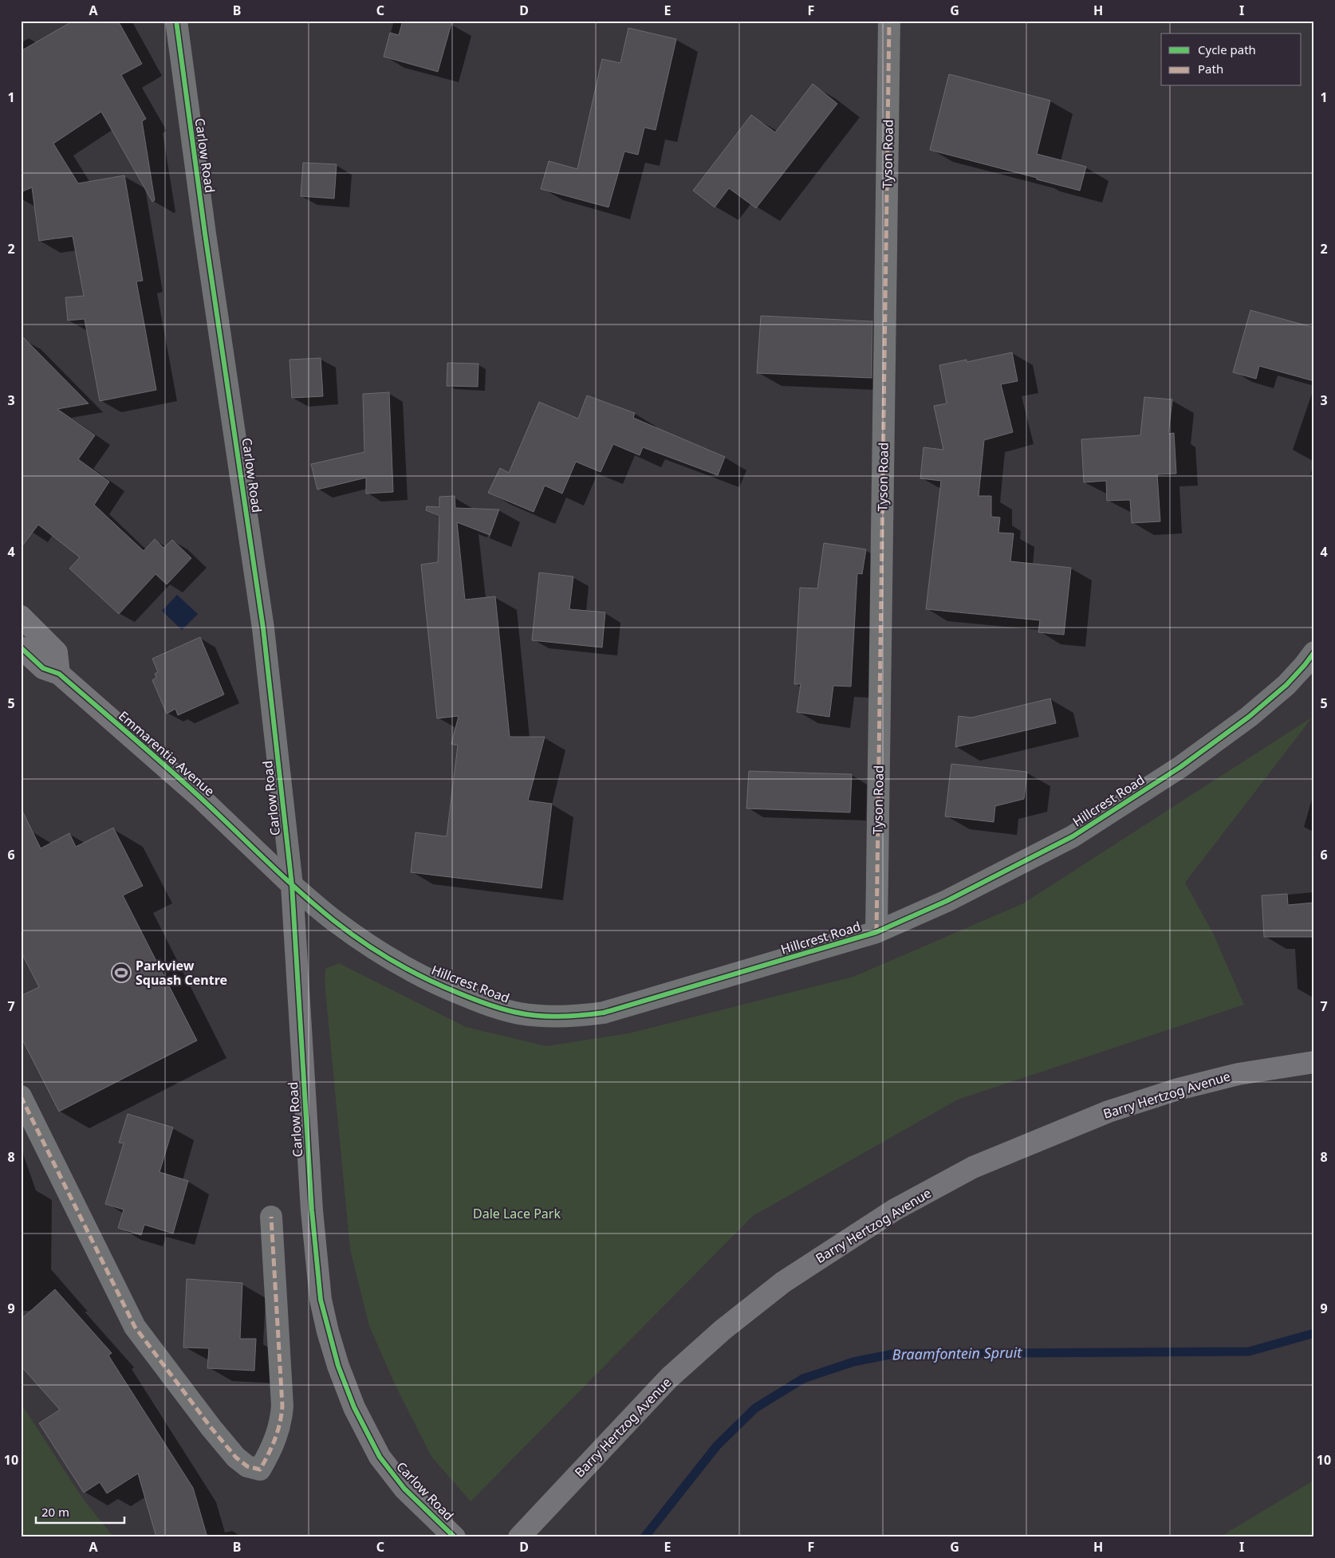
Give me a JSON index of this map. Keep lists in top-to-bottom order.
{
  "streets": {
    "street": [
      "Tyson Road",
      "Carlow Road",
      "Emmarentia Avenue",
      "Hillcrest Road",
      "Barry Hertzog Avenue"
    ]
  },
  "crossings": [
    ["Tyson Road", "Hillcrest Road"],
    ["Carlow Road", "Emmarentia Avenue"],
    ["Carlow Road", "Hillcrest Road"],
    ["Emmarentia Avenue", "Hillcrest Road"]
  ],
  "water": ["Braamfontein Spruit"],
  "parks": ["Dale Lace Park"],
  "places": {
    "sports": ["Parkview Squash Centre"]
  },
  "legend": ["Cycle path", "Path"],
  "scale_bar": "20 m",
  "grid": {
    "columns": [
      "A",
      "B",
      "C",
      "D",
      "E",
      "F",
      "G",
      "H",
      "I"
    ],
    "rows": [
      "1",
      "2",
      "3",
      "4",
      "5",
      "6",
      "7",
      "8",
      "9",
      "10"
    ]
  }
}
